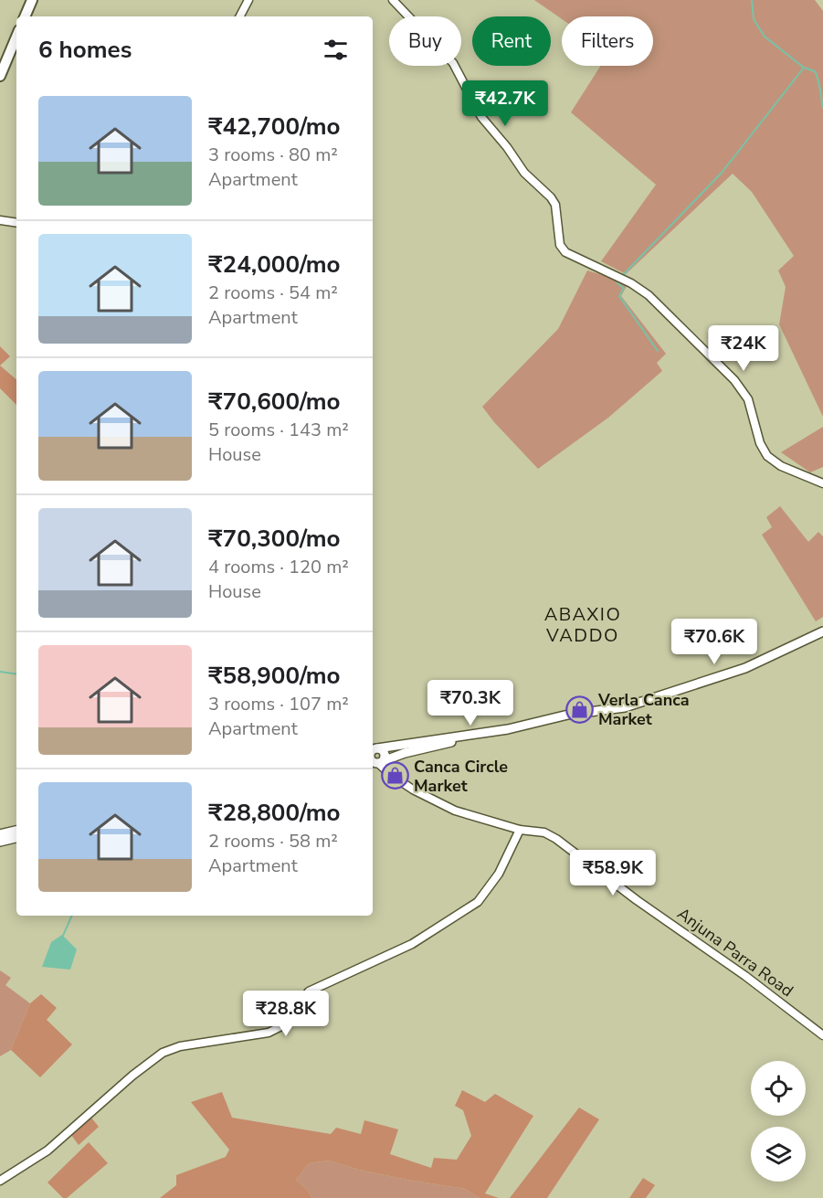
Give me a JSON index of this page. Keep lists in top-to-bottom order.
{
  "streets": {
    "street": ["Anjuna Parra Road"]
  },
  "districts": ["ABAXIO VADDO"],
  "places": {
    "shop": ["Verla Canca Market", "Canca Circle Market"]
  },
  "page": {
    "chip": ["Buy", "Rent", "Filters"],
    "heading": "6 homes",
    "price": [
      "₹42.7K",
      "₹24K",
      "₹70.6K",
      "₹70.3K",
      "₹58.9K",
      "₹28.8K"
    ],
    "list": [
      {
        "name": "₹42,700/mo",
        "note": "3 rooms · 80 m² · Apartment"
      },
      {
        "name": "₹24,000/mo",
        "note": "2 rooms · 54 m² · Apartment"
      },
      {
        "name": "₹70,600/mo",
        "note": "5 rooms · 143 m² · House"
      },
      {
        "name": "₹70,300/mo",
        "note": "4 rooms · 120 m² · House"
      },
      {
        "name": "₹58,900/mo",
        "note": "3 rooms · 107 m² · Apartment"
      },
      {
        "name": "₹28,800/mo",
        "note": "2 rooms · 58 m² · Apartment"
      }
    ]
  }
}
